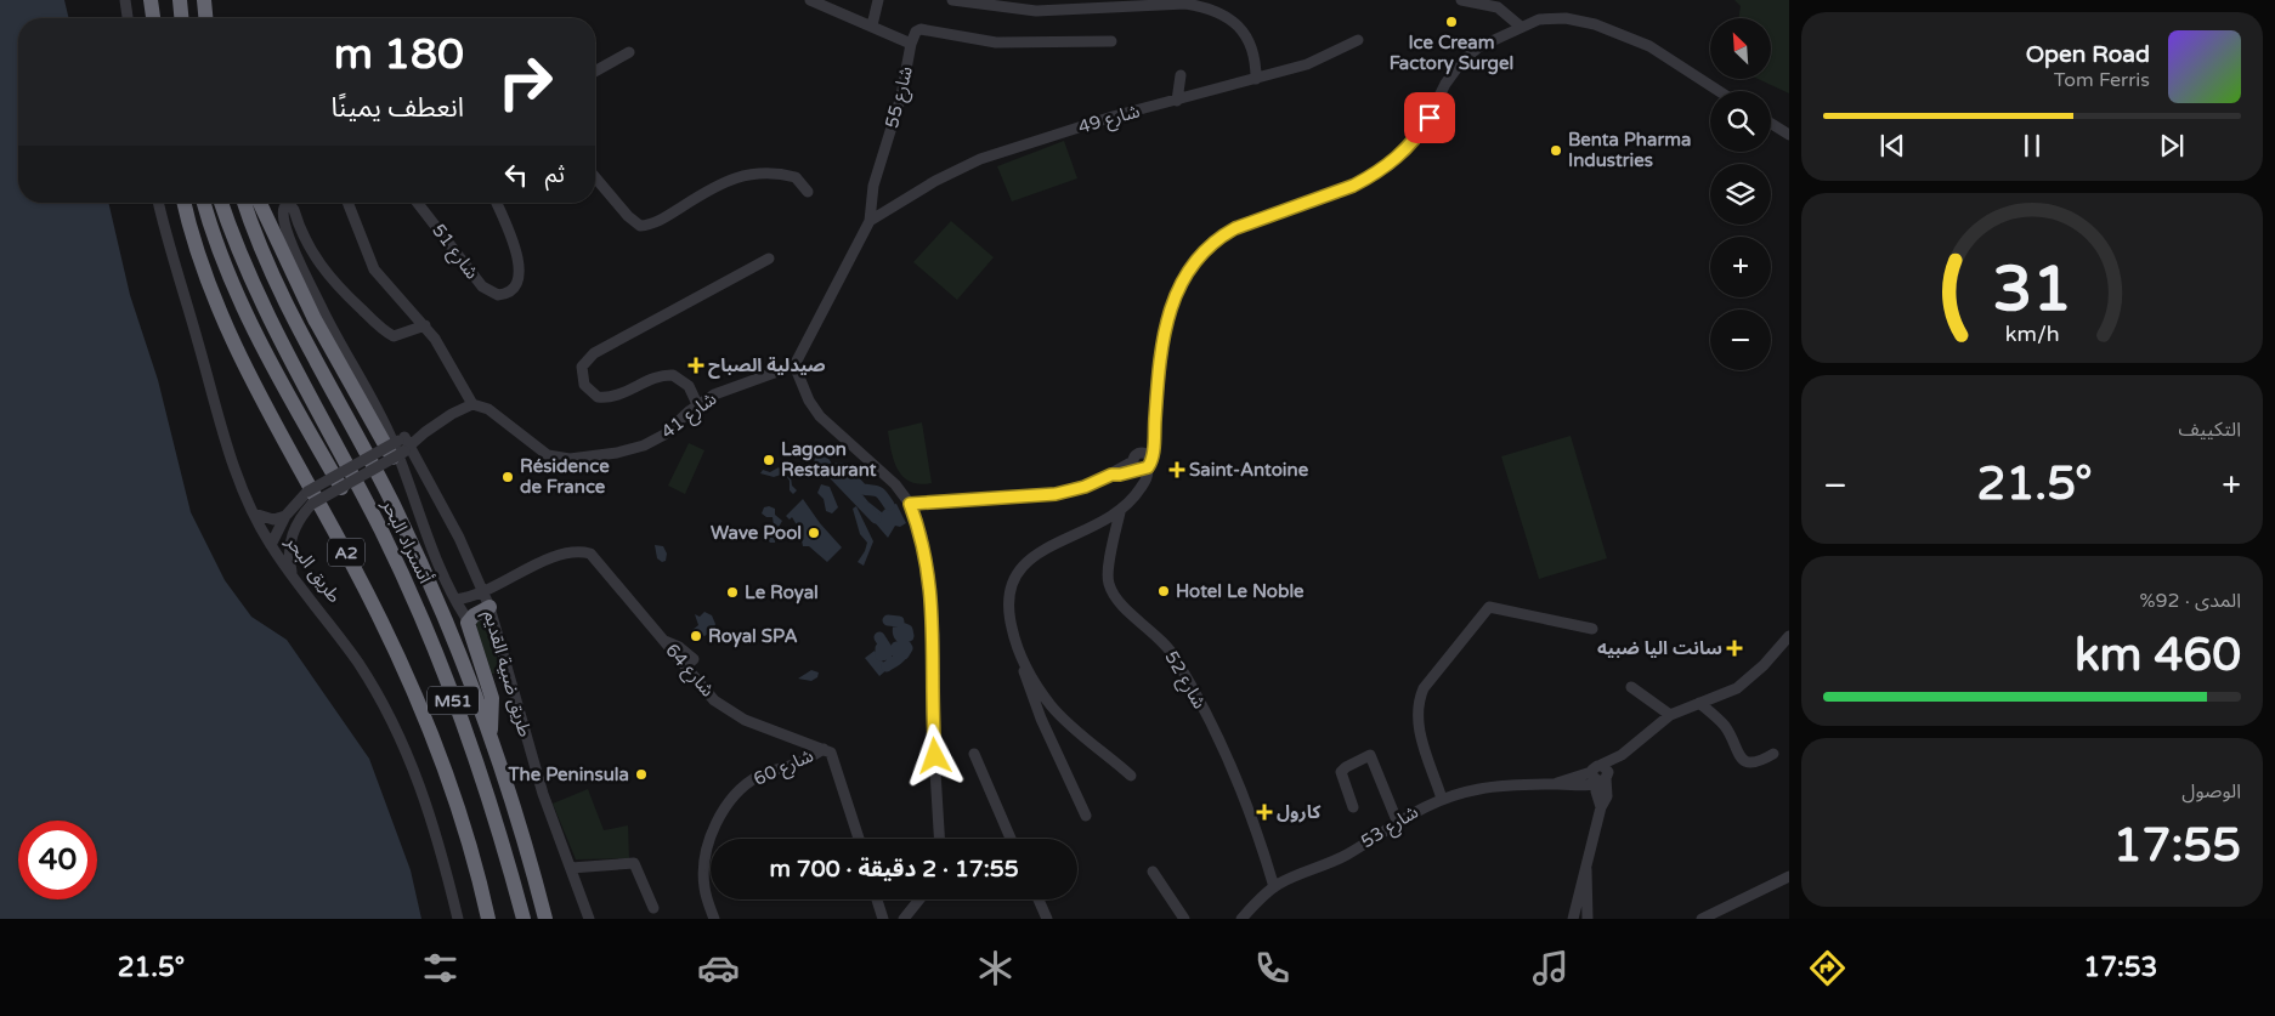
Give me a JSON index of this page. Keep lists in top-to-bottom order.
{
  "streets": {
    "highway": [
      "أتستراد البحر",
      "A2",
      "طريق البحر",
      "M51"
    ],
    "street": [
      "شارع 55",
      "شارع 49",
      "شارع 51",
      "شارع 41",
      "شارع 64",
      "طريق ضبية القديم",
      "شارع 52",
      "شارع 60",
      "شارع 53"
    ]
  },
  "crossings": [
    ["شارع 55", "شارع 49"],
    ["شارع 64", "طريق ضبية القديم"],
    ["شارع 64", "شارع 60"],
    ["شارع 52", "شارع 53"]
  ],
  "places": {
    "other": [
      "Ice Cream Factory Surgel",
      "Benta Pharma Industries",
      "Lagoon Restaurant",
      "Résidence de France",
      "Wave Pool",
      "Hotel Le Noble",
      "Le Royal",
      "Royal SPA",
      "The Peninsula"
    ],
    "health": [
      "صيدلية الصباح",
      "Saint-Antoine",
      "سانت اليا ضبيه",
      "كارول"
    ]
  },
  "north": "top left",
  "page": {
    "map_buttons": ["+", "−"],
    "turn": ["180 m", "انعطف يمينًا"],
    "song": ["Open Road", "Tom Ferris"],
    "then": "ثم",
    "tile": [
      "التكييف",
      ["المدى · 92%", "460 km"],
      ["الوصول", "17:55"]
    ],
    "heat": ["−", "21.5°", "+"],
    "limit": "40",
    "trip": "17:55 · 2 دقيقة · 700 m",
    "tabs": ["17:53", "21.5°"],
    "gauge": ["31", "km/h"]
  }
}
